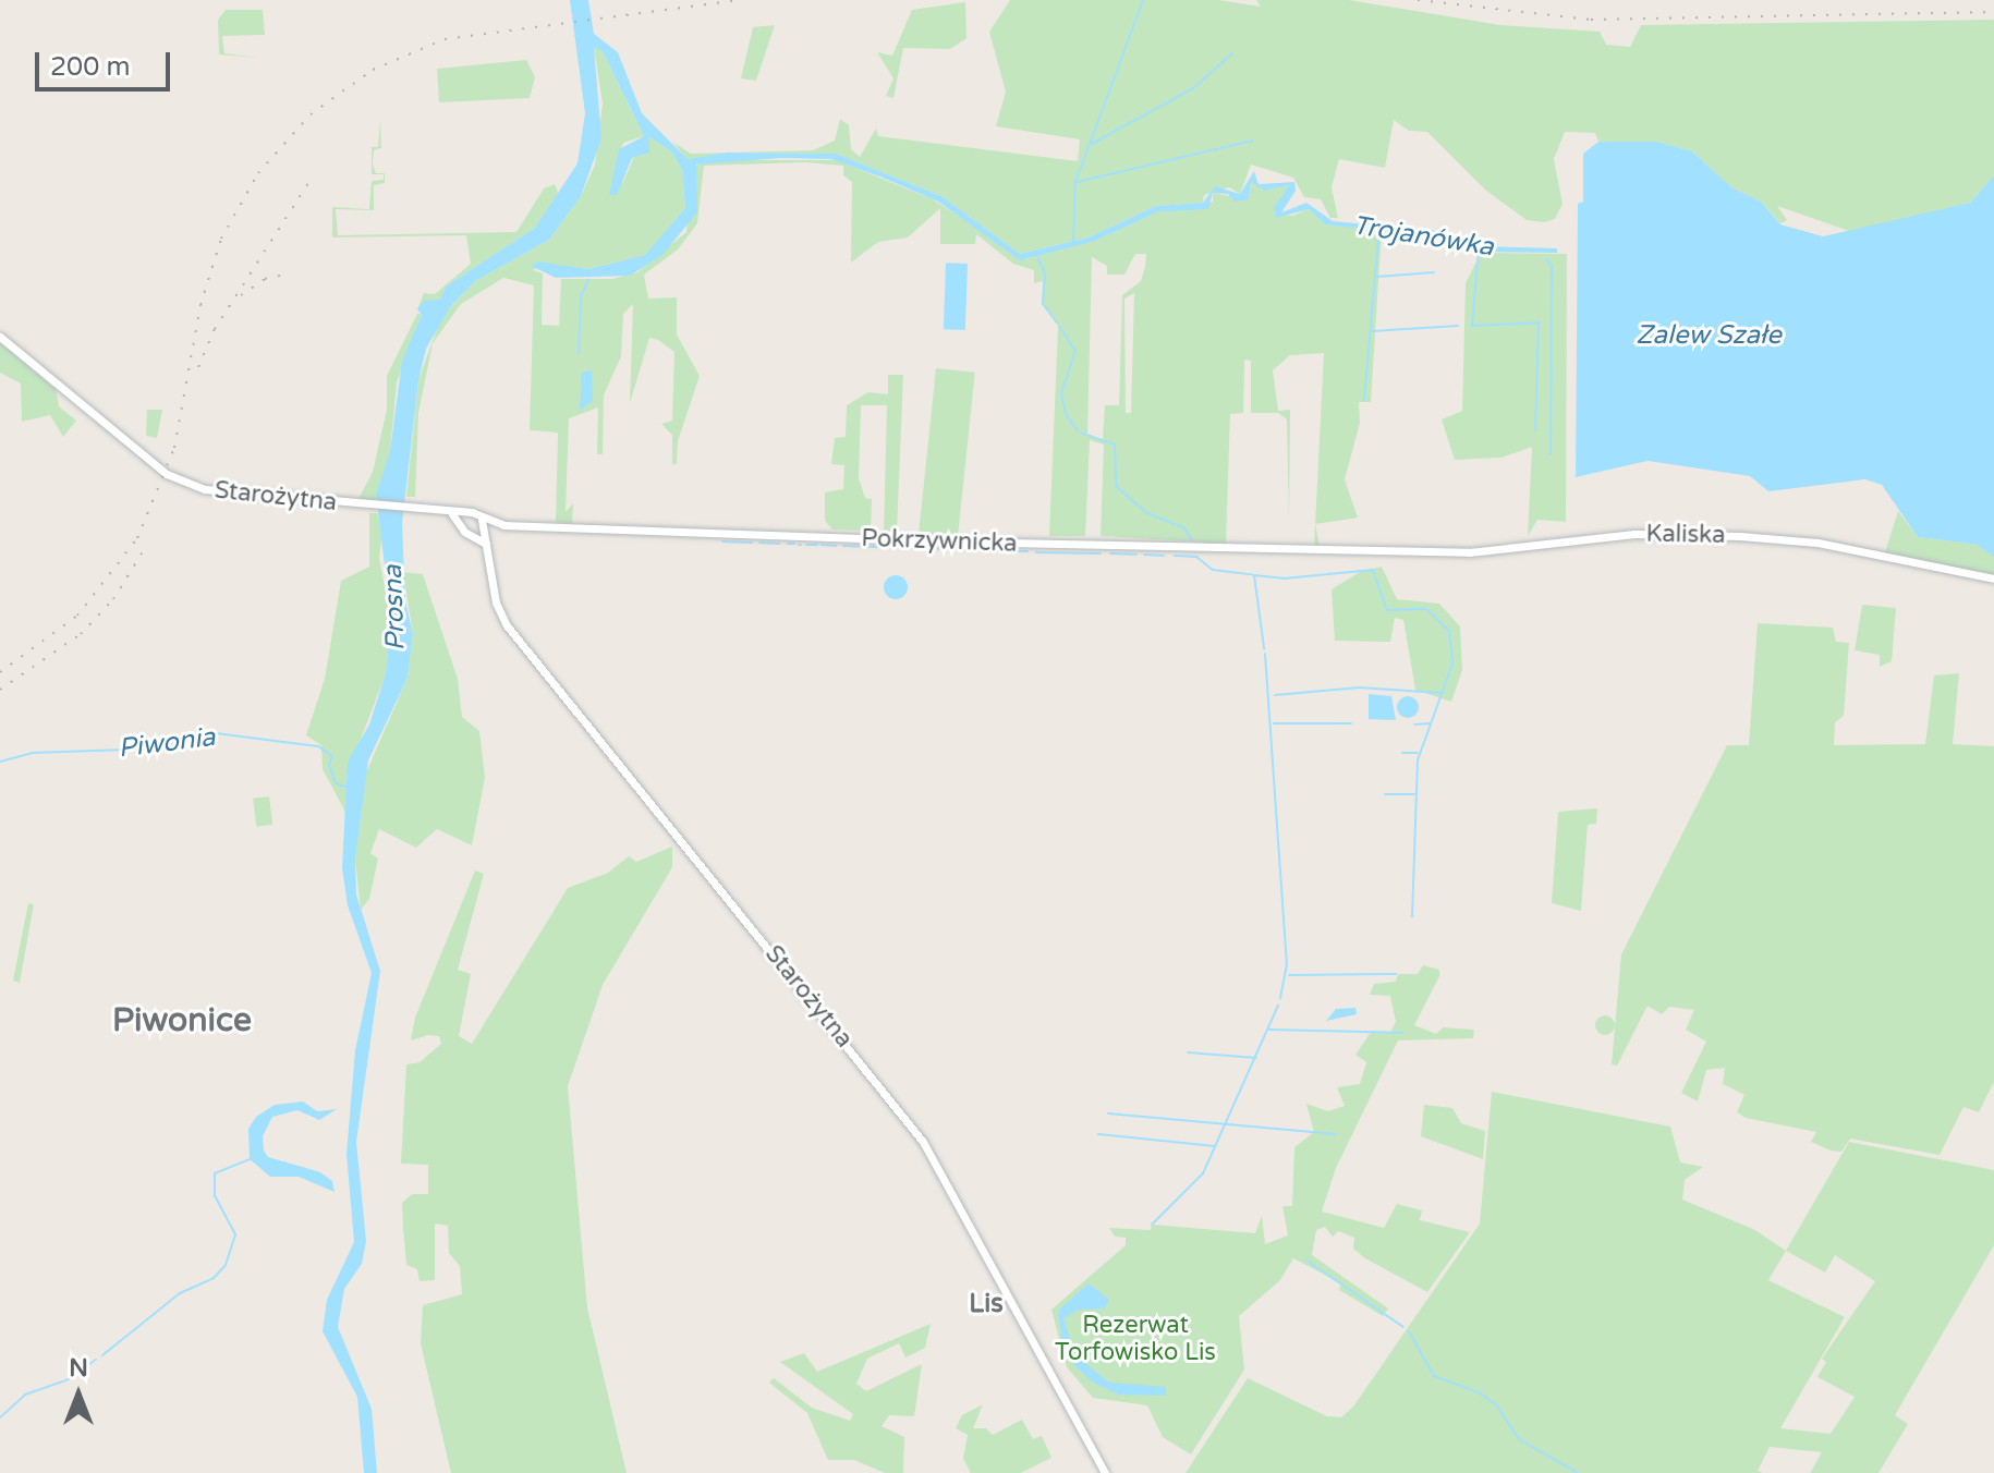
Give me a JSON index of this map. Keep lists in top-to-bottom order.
{
  "streets": {
    "street": ["Starożytna", "Kaliska", "Pokrzywnicka"]
  },
  "crossings": [
    ["Starożytna", "Pokrzywnicka"],
    ["Kaliska", "Pokrzywnicka"]
  ],
  "districts": ["Piwonice", "Lis"],
  "water": [
    "Trojanówka",
    "Zalew Szałe",
    "Prosna",
    "Piwonia"
  ],
  "parks": ["Rezerwat Torfowisko Lis"],
  "scale_bar": "200 m",
  "north": "top"
}
